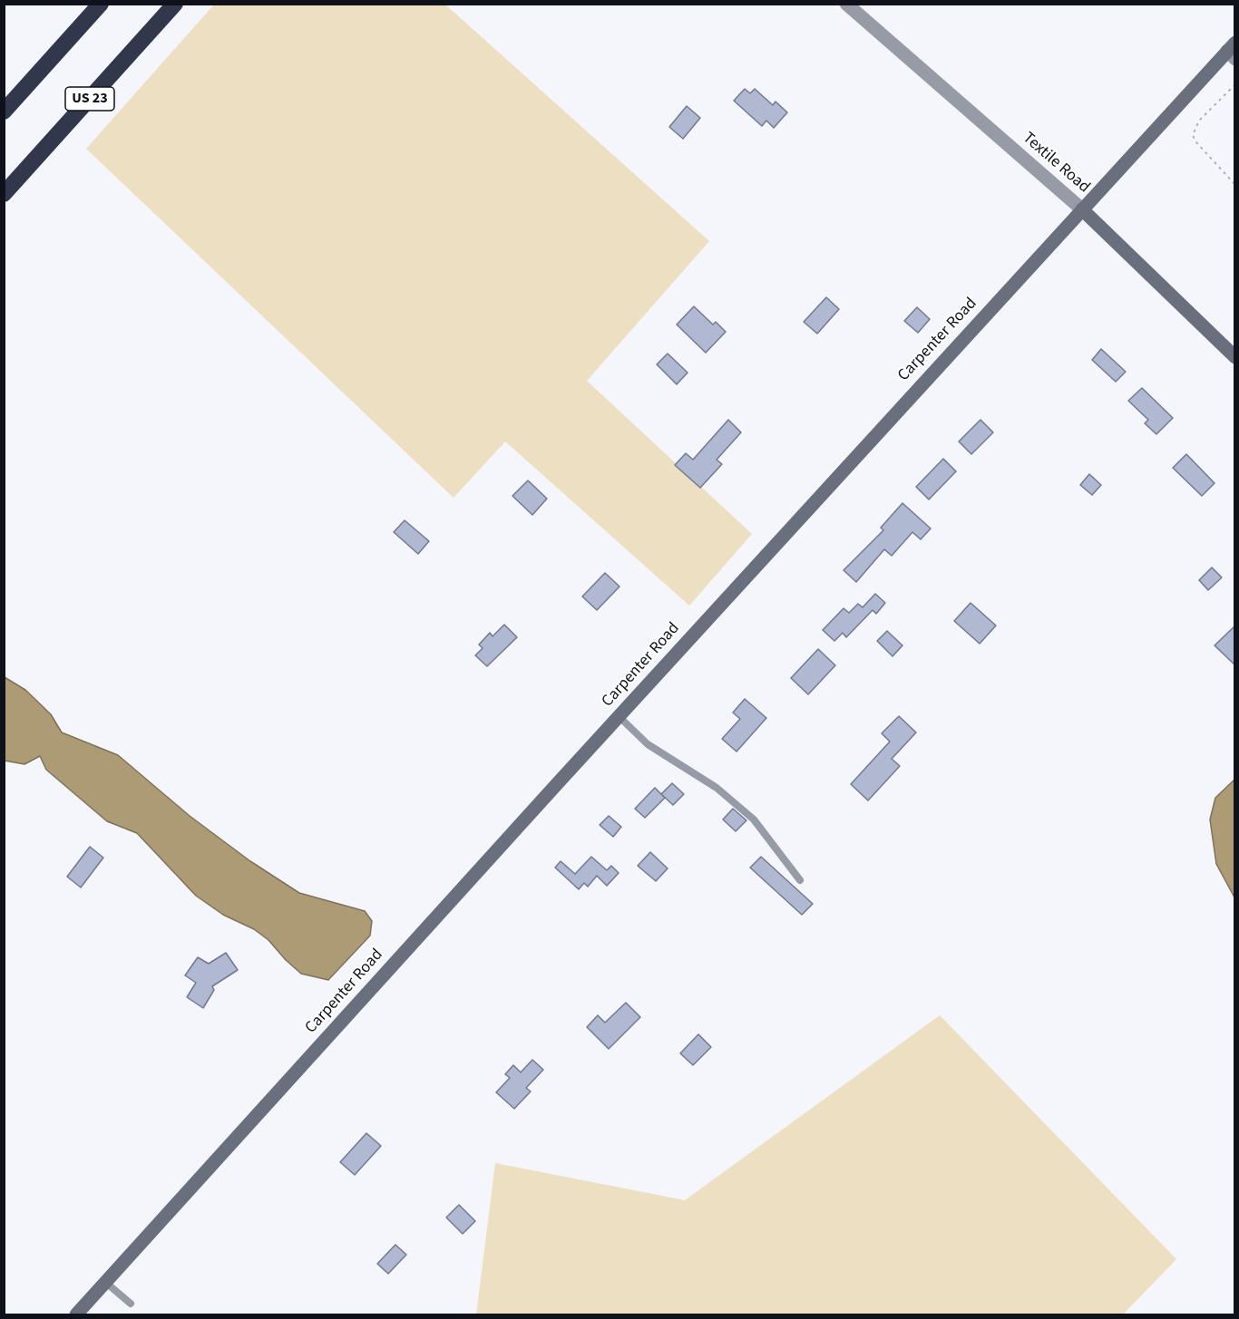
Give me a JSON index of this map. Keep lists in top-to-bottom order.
{
  "streets": {
    "highway": ["US 23"],
    "main road": ["Textile Road", "Carpenter Road"]
  },
  "crossings": [
    ["Textile Road", "Carpenter Road"]
  ]
}
